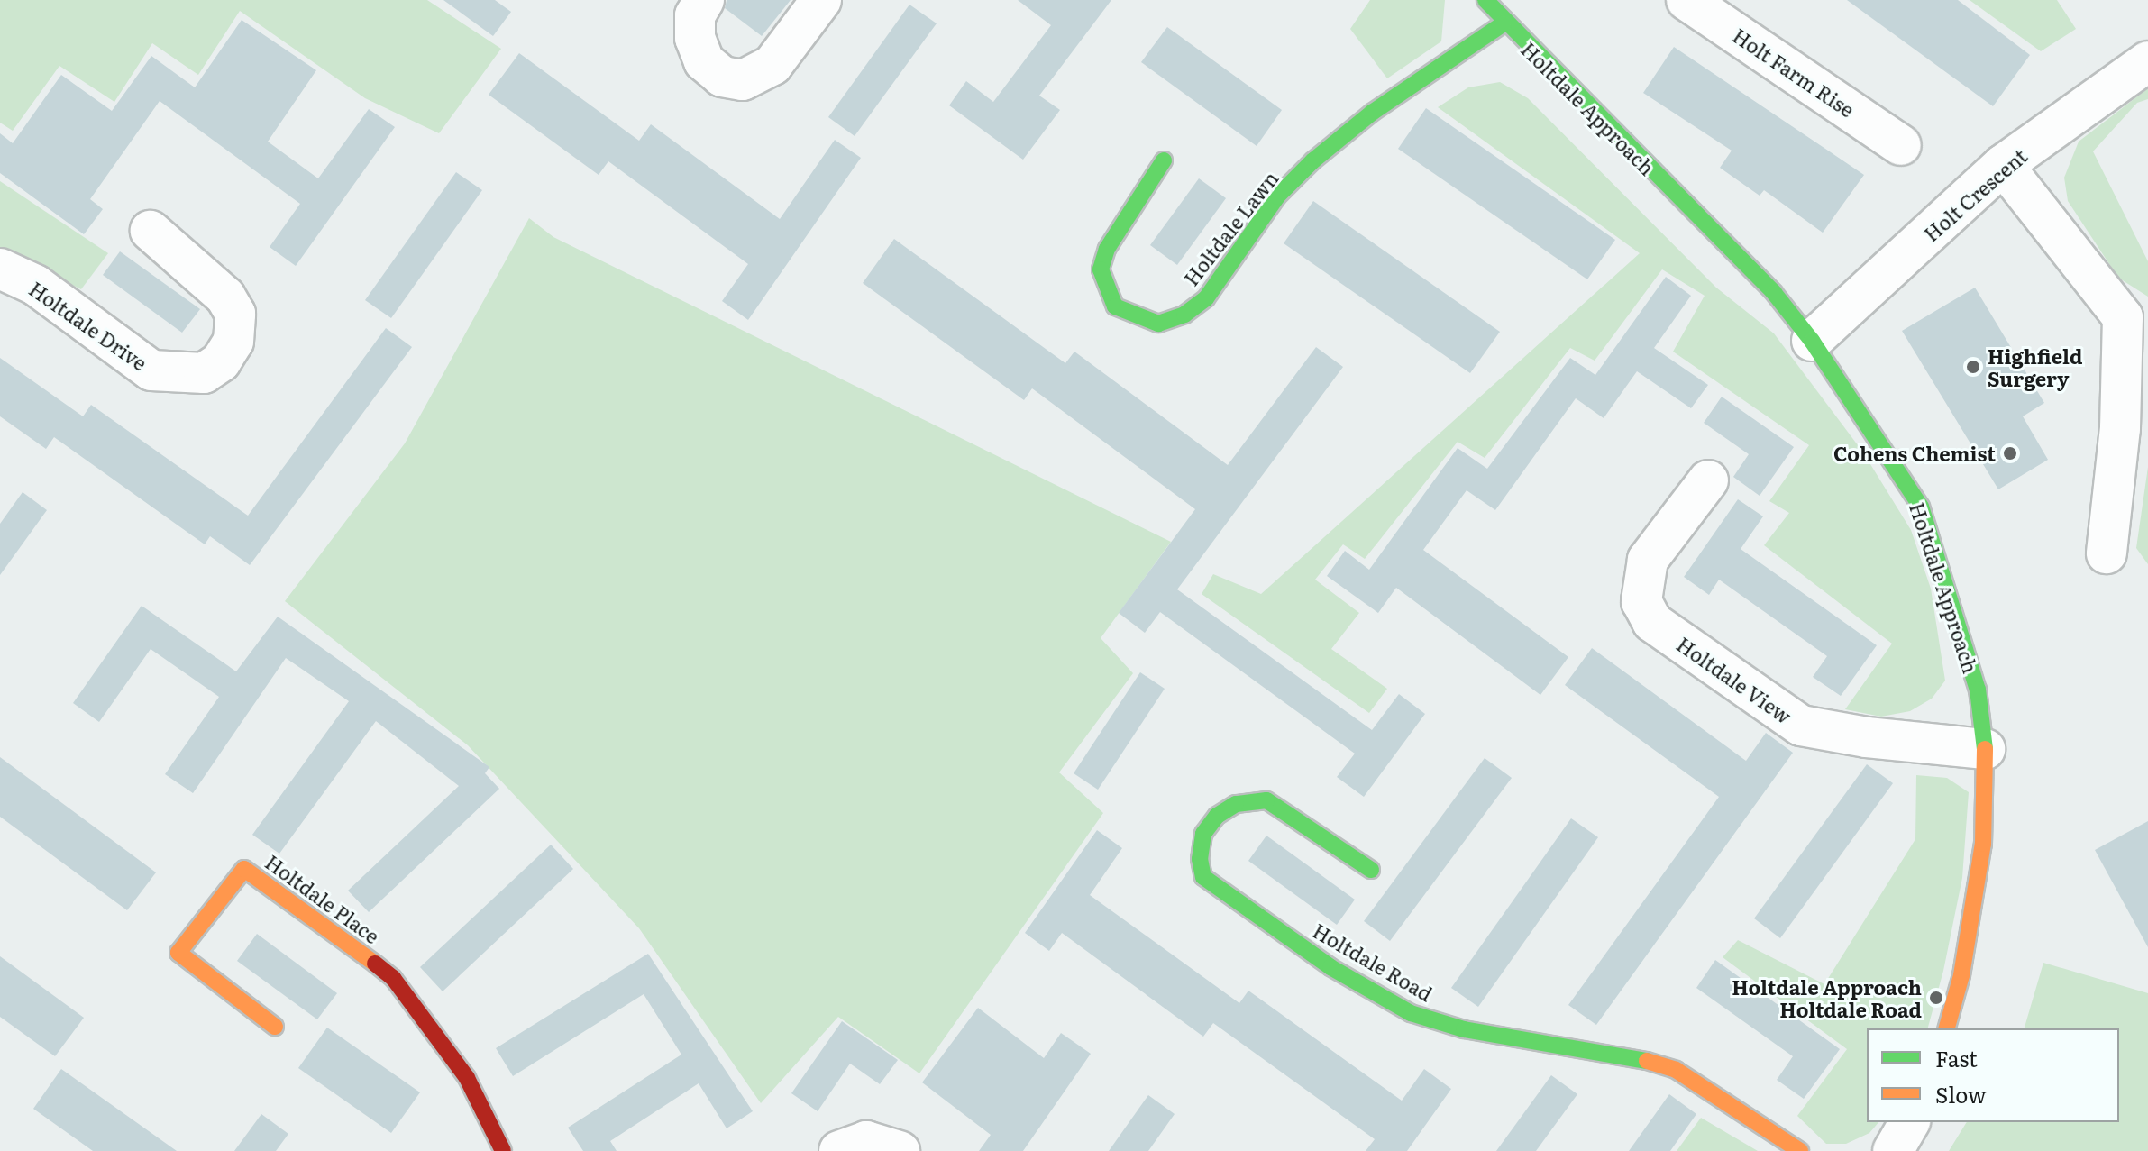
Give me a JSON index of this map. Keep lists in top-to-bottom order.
{
  "streets": {
    "street": [
      "Holt Farm Rise",
      "Holtdale Approach",
      "Holt Crescent",
      "Holtdale Lawn",
      "Holtdale Drive",
      "Holtdale View",
      "Holtdale Place",
      "Holtdale Road"
    ]
  },
  "crossings": [
    ["Holtdale Approach", "Holt Crescent"],
    ["Holtdale Approach", "Holtdale Lawn"],
    ["Holtdale Approach", "Holtdale View"]
  ],
  "places": ["Highfield Surgery", "Cohens Chemist", "Holtdale Approach Holtdale Road"],
  "legend": ["Fast", "Slow"]
}
